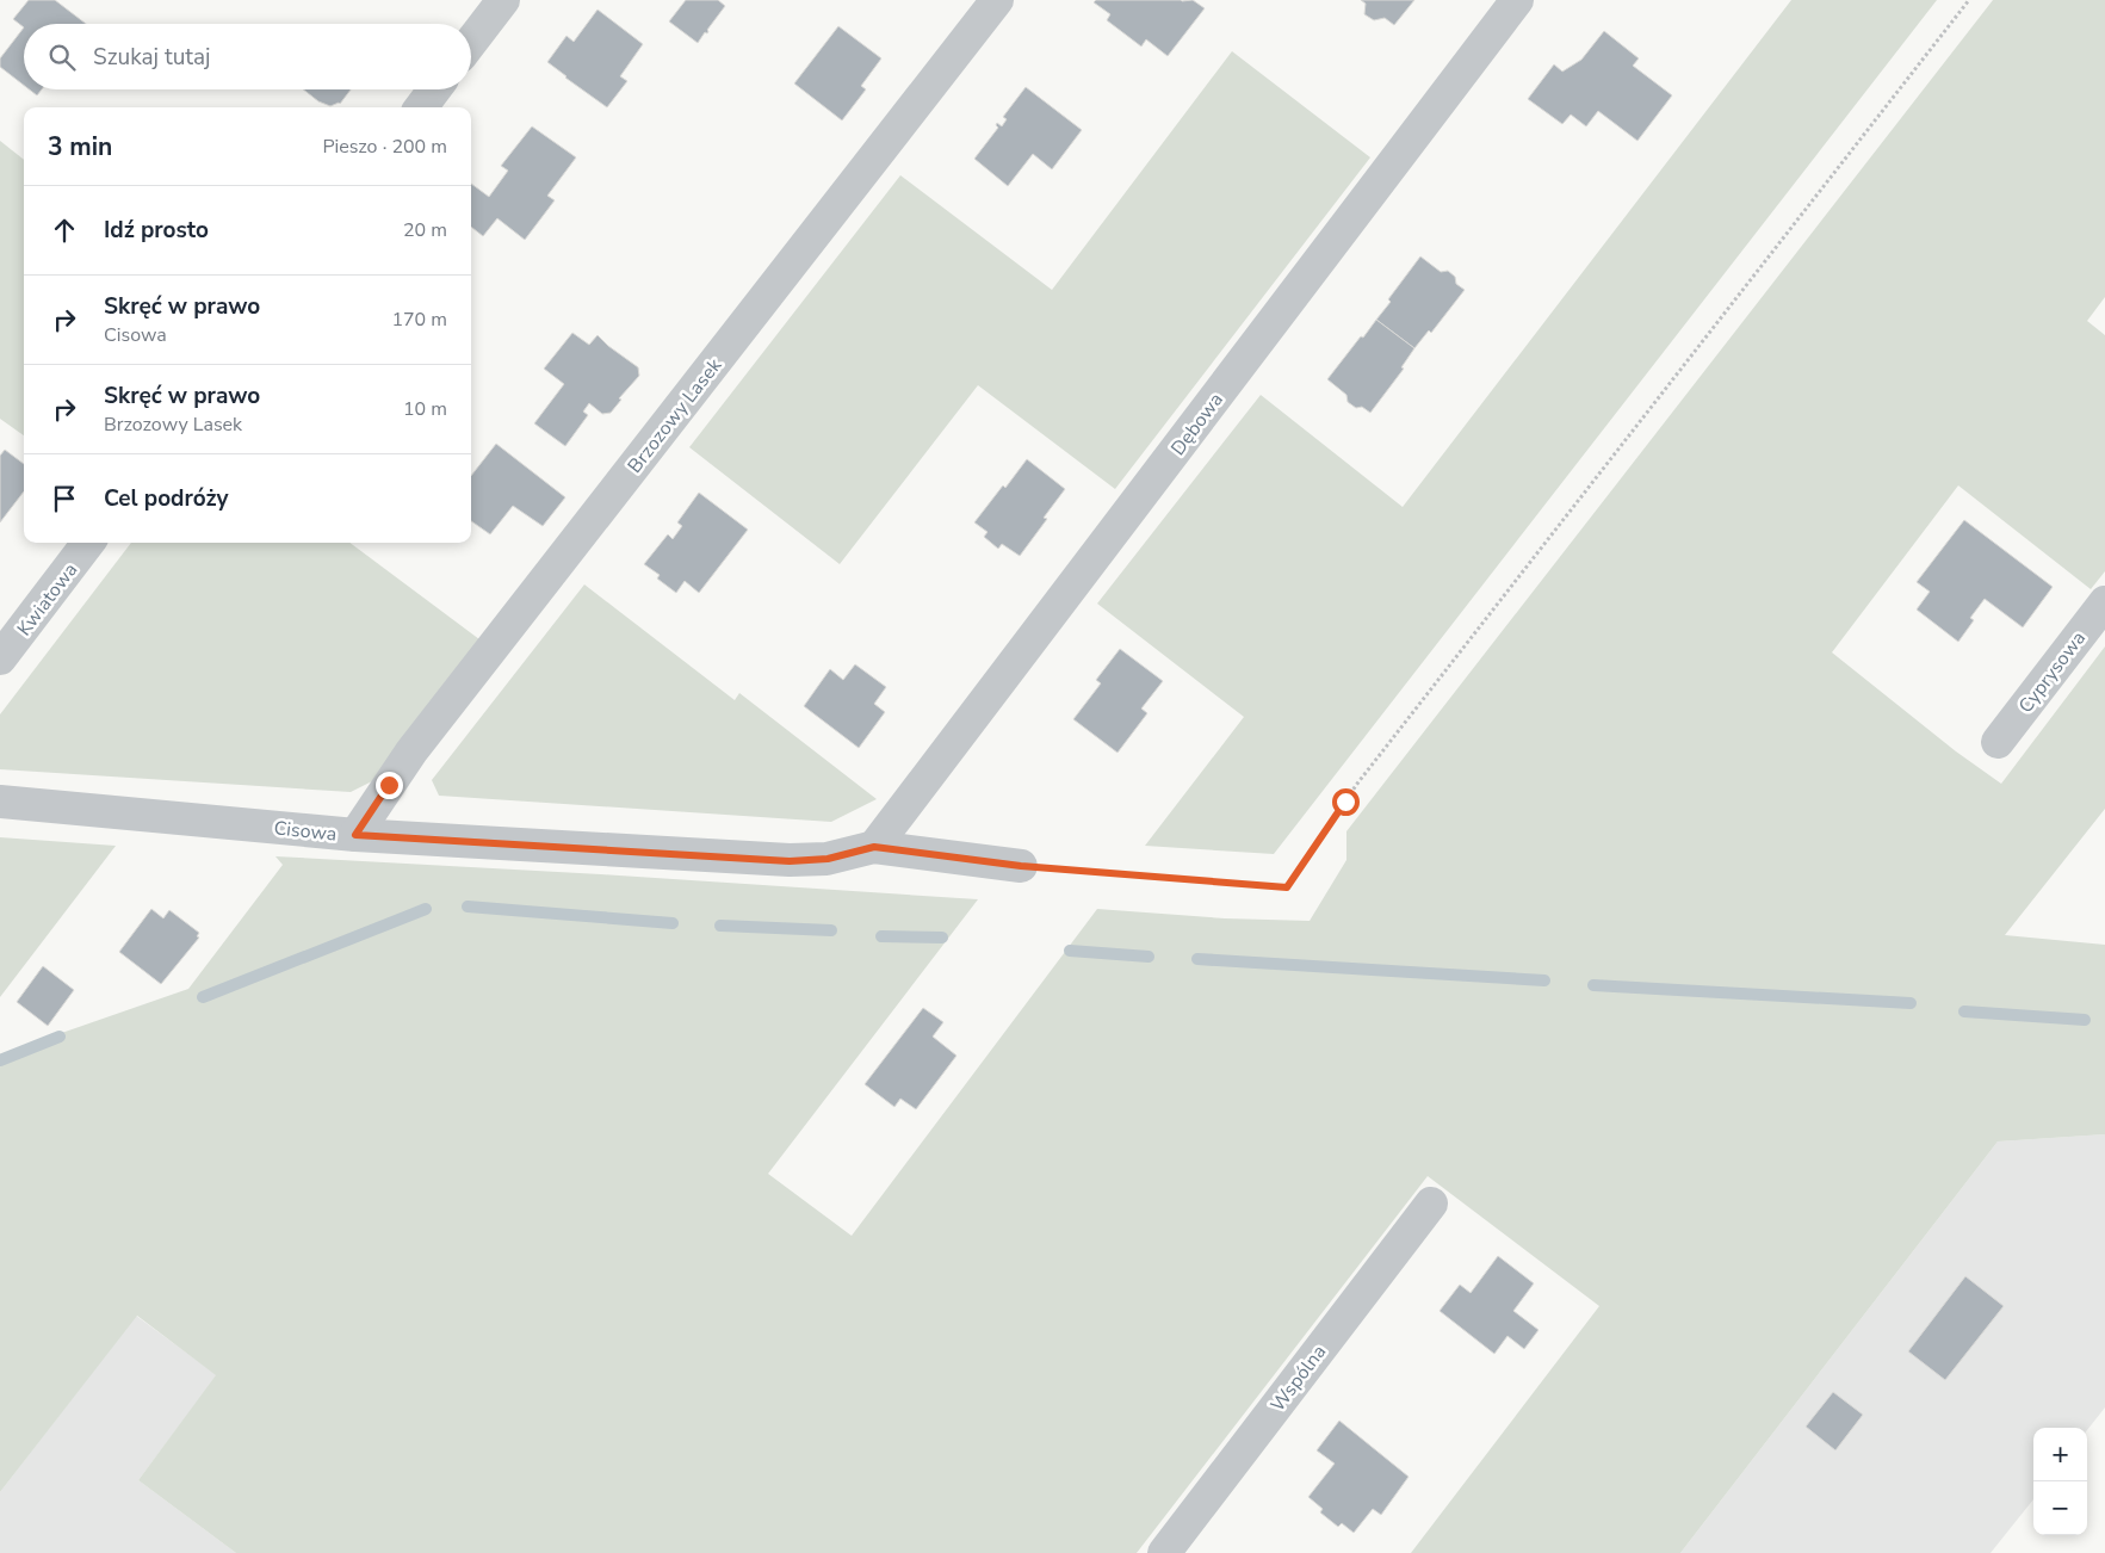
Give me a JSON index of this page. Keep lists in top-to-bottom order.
{
  "streets": {
    "street": [
      "Brzozowy Lasek",
      "Dębowa",
      "Kwiatowa",
      "Cyprysowa",
      "Cisowa",
      "Wspólna"
    ]
  },
  "crossings": [
    ["Brzozowy Lasek", "Cisowa"],
    ["Dębowa", "Cisowa"]
  ],
  "page": {
    "search": "Szukaj tutaj",
    "heading": ["3 min", "Pieszo · 200 m"],
    "list": [
      ["Idź prosto", "20 m"],
      ["Skręć w prawo", "Cisowa", "170 m"],
      ["Skręć w prawo", "Brzozowy Lasek", "10 m"],
      "Cel podróży"
    ],
    "map_buttons": ["+", "−"]
  }
}
